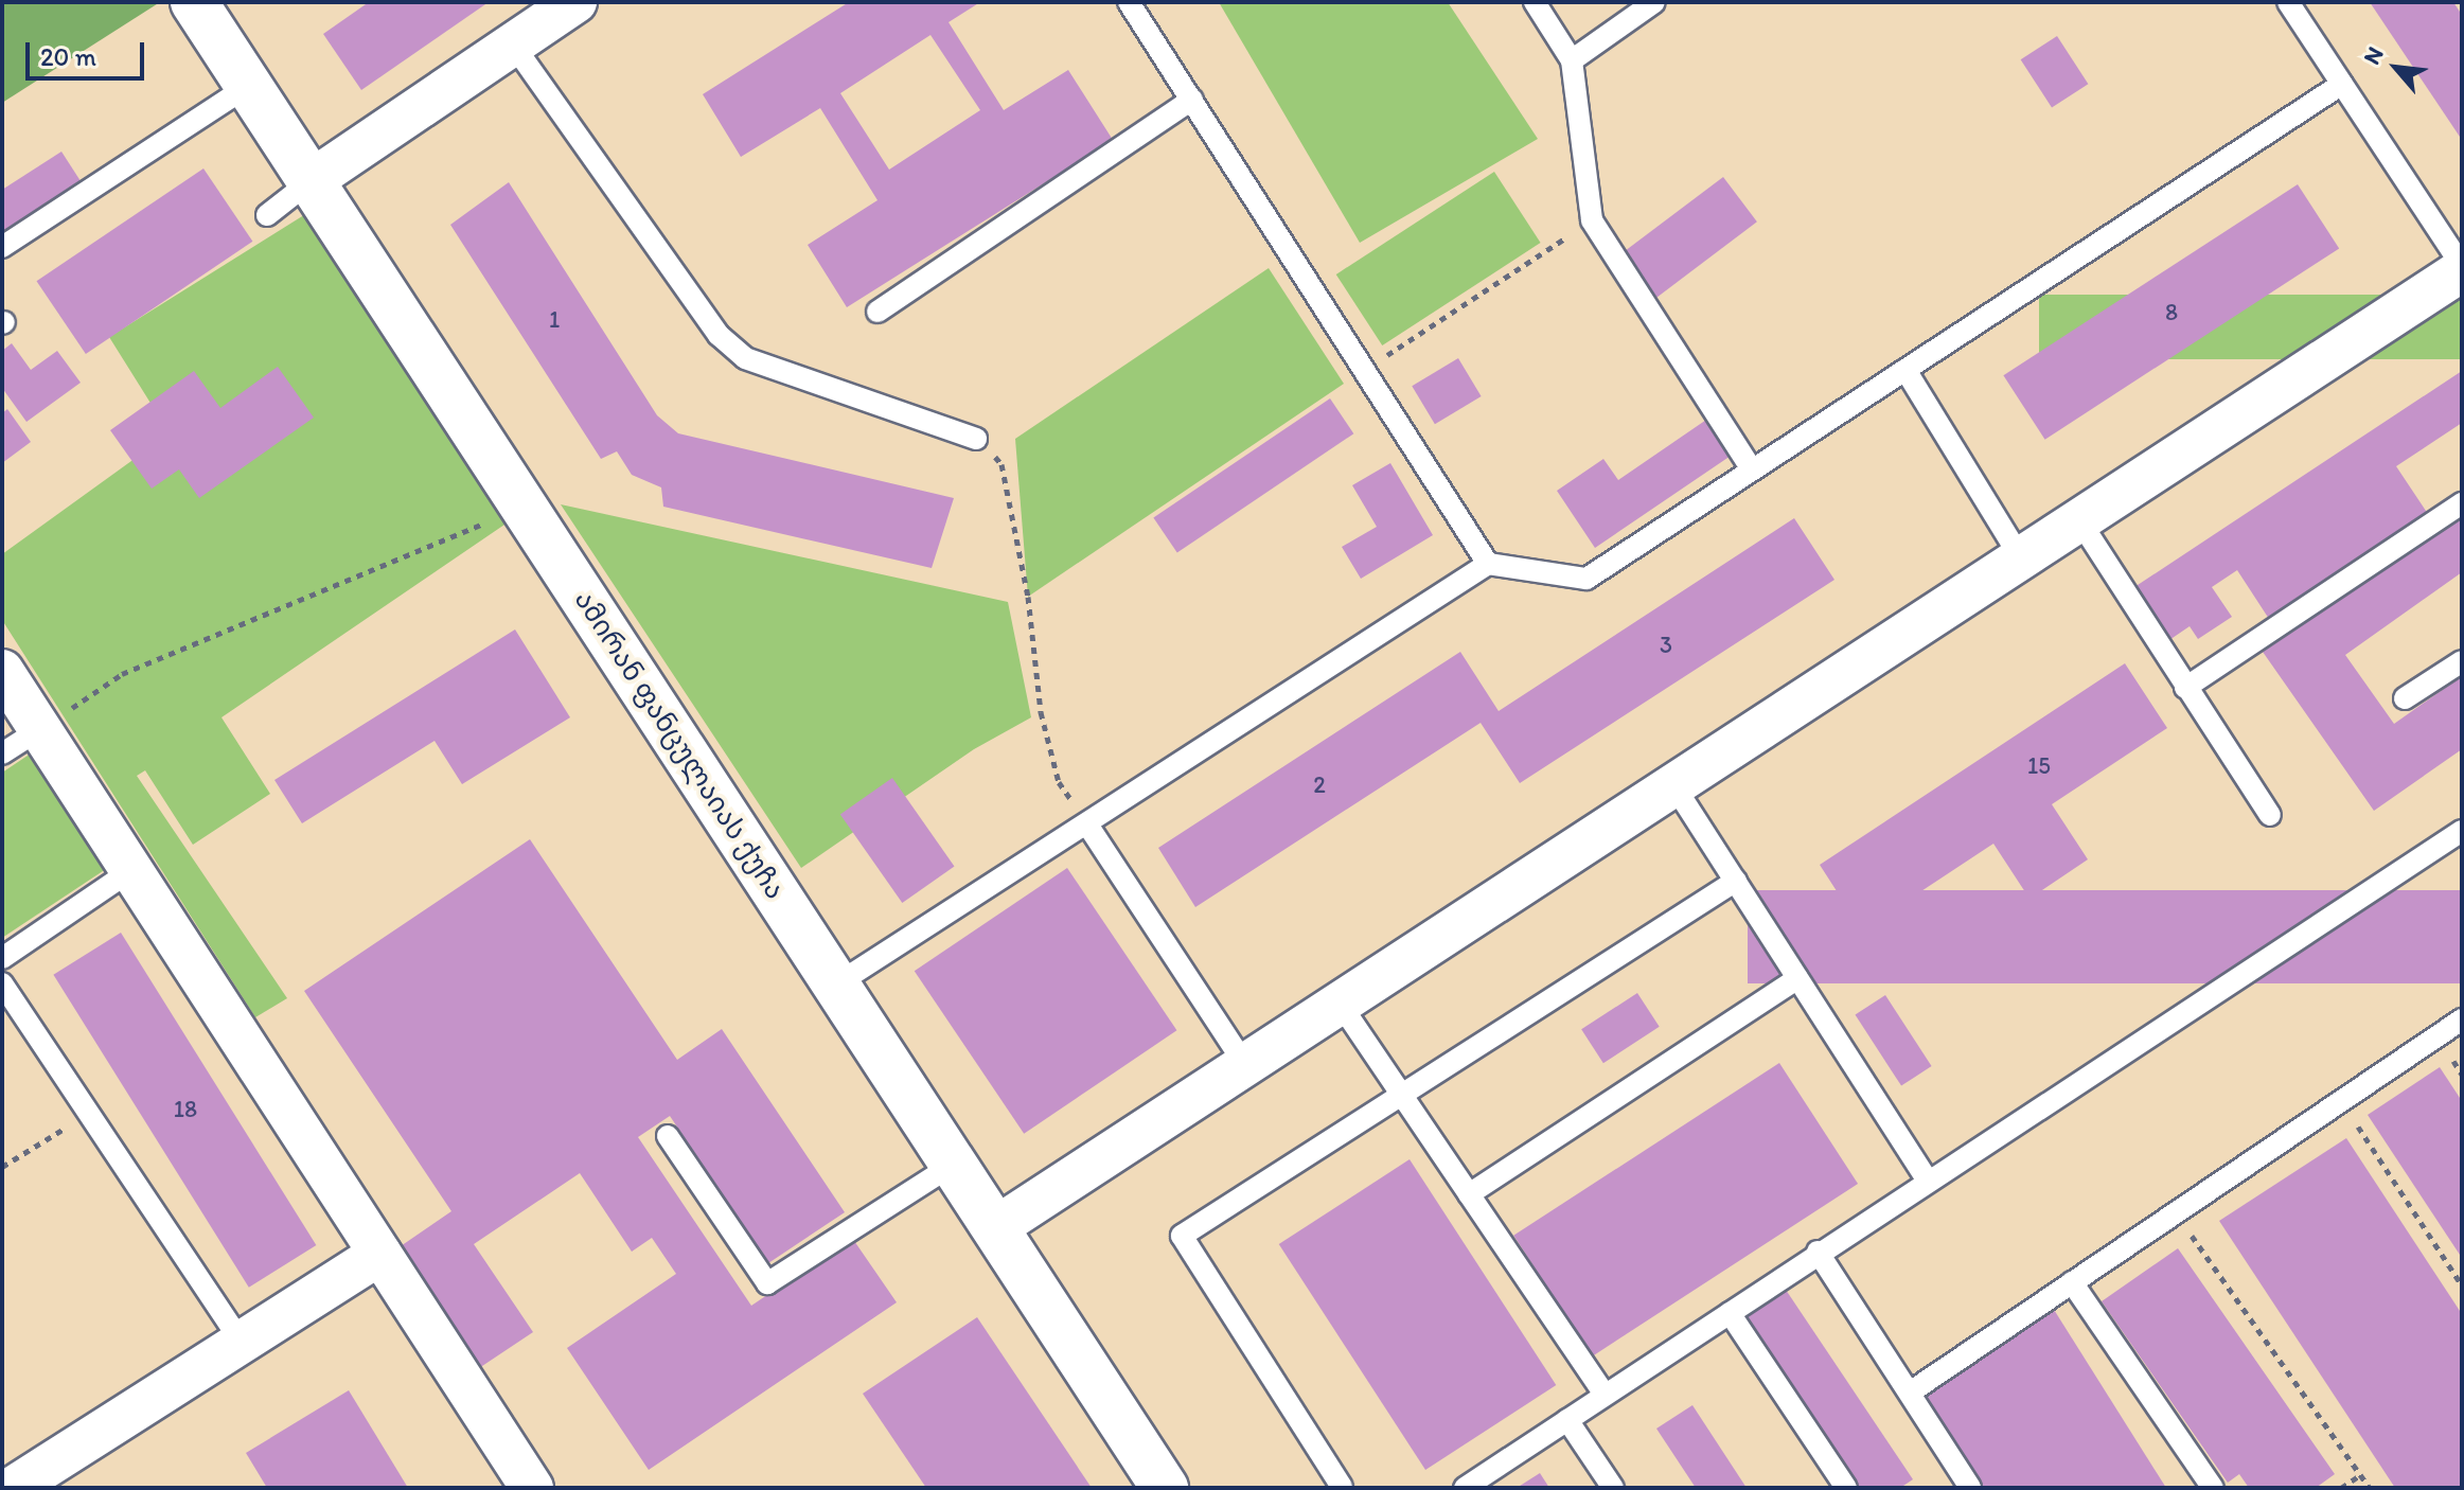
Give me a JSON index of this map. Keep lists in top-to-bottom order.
{
  "streets": {
    "street": ["ამირან ფანცულაიას ქუჩა"]
  },
  "house_numbers": [
    "8",
    "1",
    "3",
    "15",
    "2",
    "18"
  ],
  "scale_bar": "20 m",
  "north": "top left"
}
